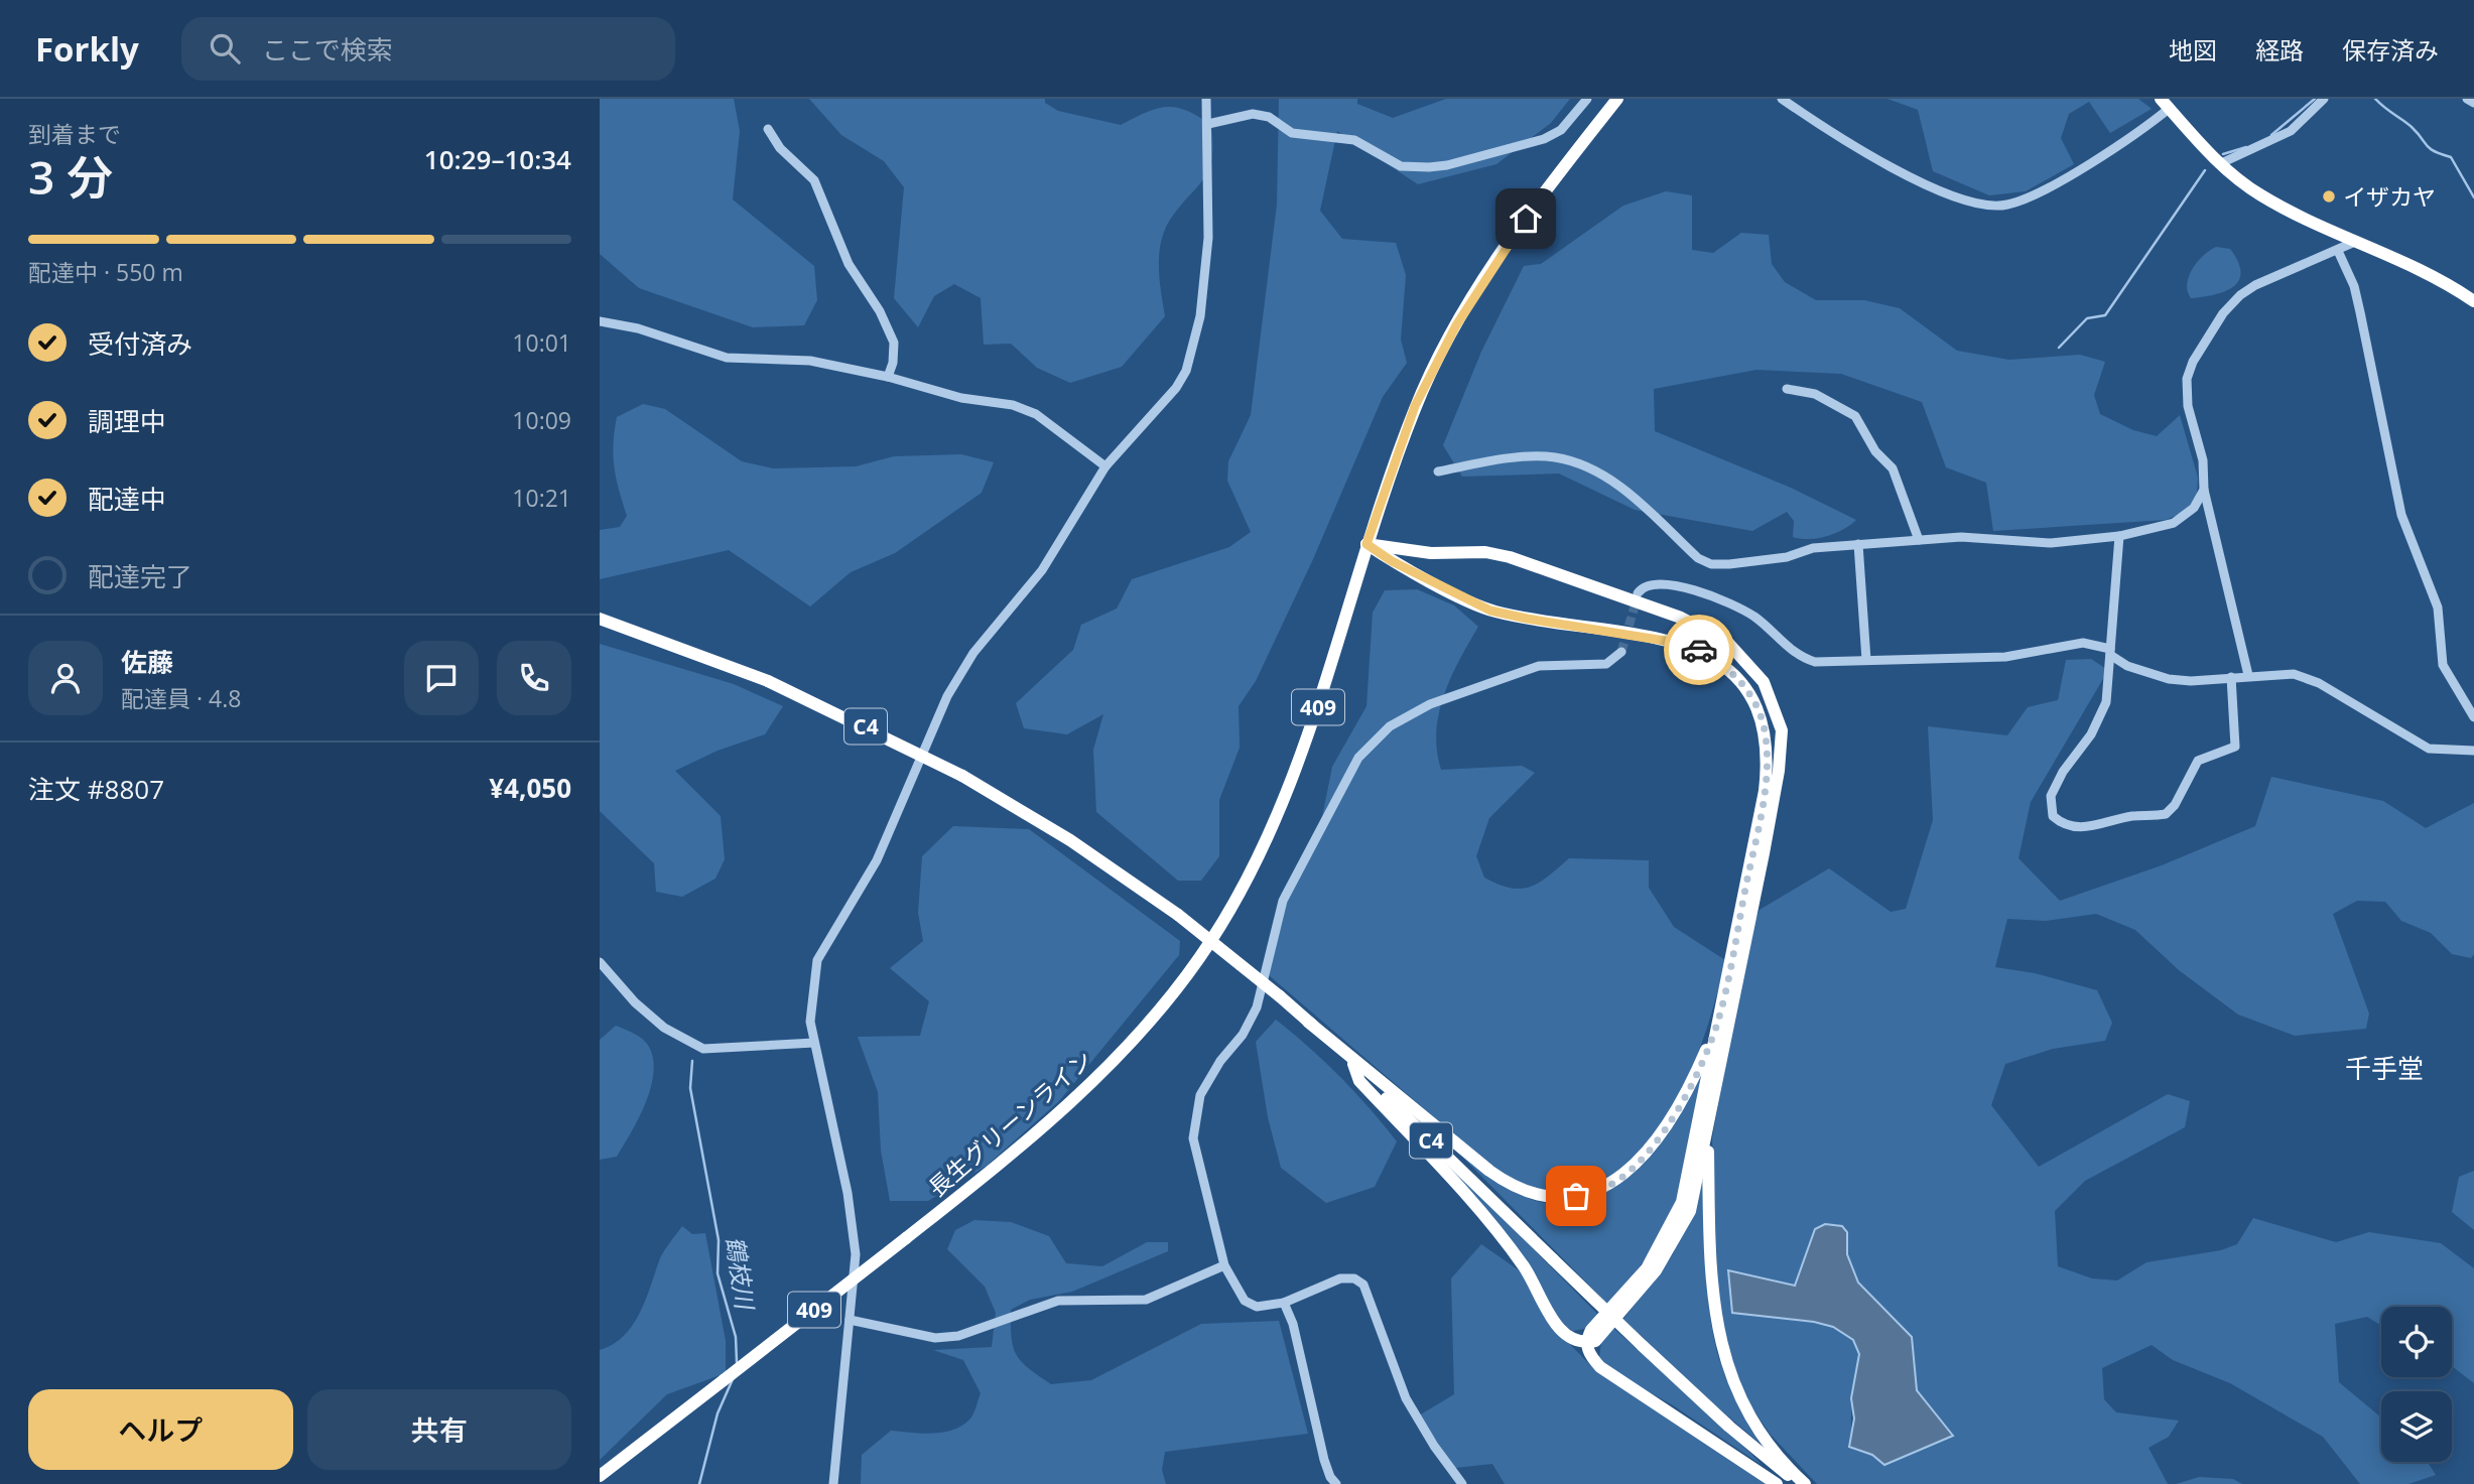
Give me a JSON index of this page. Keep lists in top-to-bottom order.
{
  "streets": {
    "highway": ["409", "C4", "長生グリーンライン"]
  },
  "districts": ["千手堂"],
  "water": ["鶴枝川"],
  "places": ["イザカヤ"],
  "page": {
    "header": "Forkly",
    "search": "ここで検索",
    "nav": ["地図", "経路", "保存済み"],
    "heading": ["3 分", "到着まで", "10:29–10:34"],
    "panel": [
      "佐藤",
      "配達員 · 4.8",
      "注文 #8807",
      "¥4,050"
    ],
    "bar": "配達中 · 550 m",
    "list": [
      ["受付済み", "10:01"],
      ["調理中", "10:09"],
      ["配達中", "10:21"],
      "配達完了"
    ],
    "buttons": ["ヘルプ", "共有"]
  }
}
